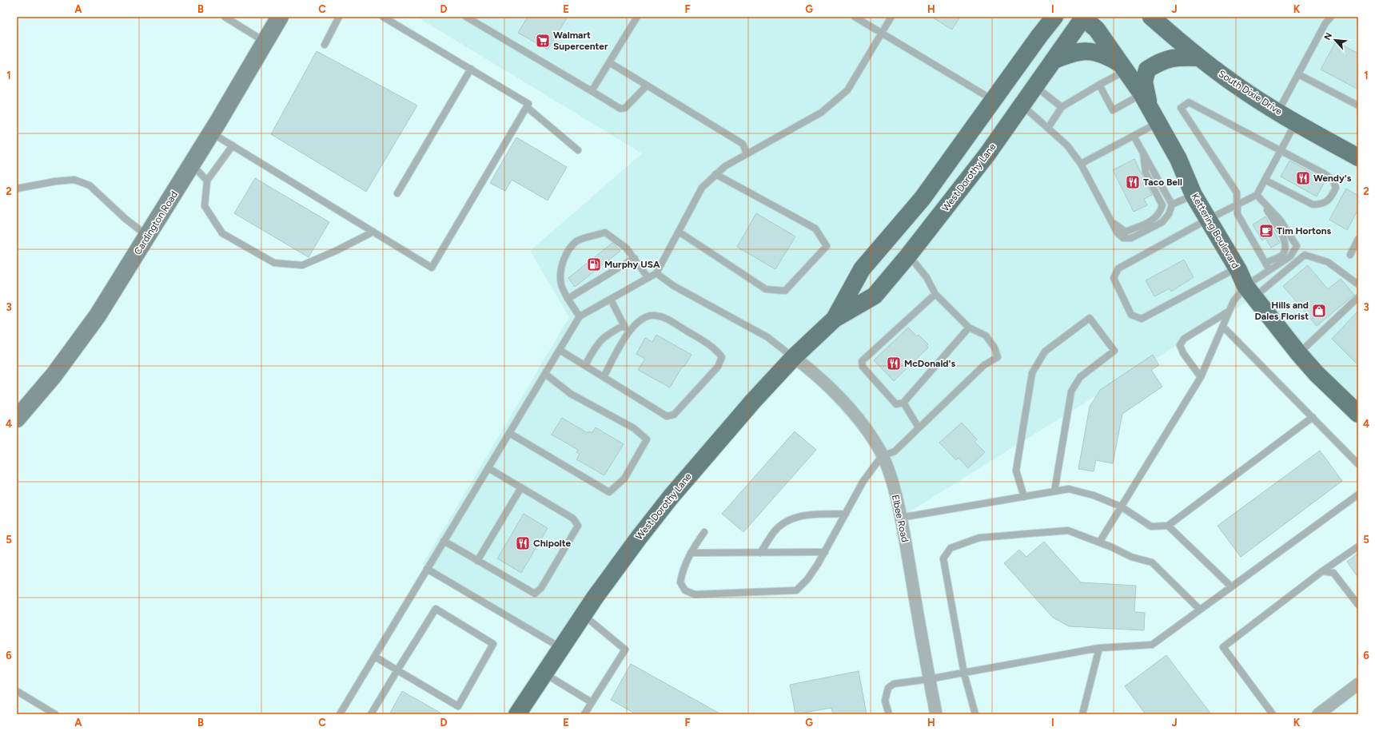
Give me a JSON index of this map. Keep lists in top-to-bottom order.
{
  "streets": {
    "main road": ["South Dixie Drive", "West Dorothy Lane", "Kettering Boulevard"],
    "street": ["Cardington Road", "Elbee Road"]
  },
  "crossings": [
    ["West Dorothy Lane", "Kettering Boulevard"],
    ["West Dorothy Lane", "Elbee Road"]
  ],
  "places": {
    "supermarket": ["Walmart Supercenter"],
    "restaurant": [
      "Wendy's",
      "Taco Bell",
      "McDonald's",
      "Chipolte"
    ],
    "cafe": ["Tim Hortons"],
    "fuel station": ["Murphy USA"],
    "shop": ["Hills and Dales Florist"]
  },
  "north": "top left",
  "grid": {
    "columns": [
      "A",
      "B",
      "C",
      "D",
      "E",
      "F",
      "G",
      "H",
      "I",
      "J",
      "K"
    ],
    "rows": [
      "1",
      "2",
      "3",
      "4",
      "5",
      "6"
    ]
  }
}
